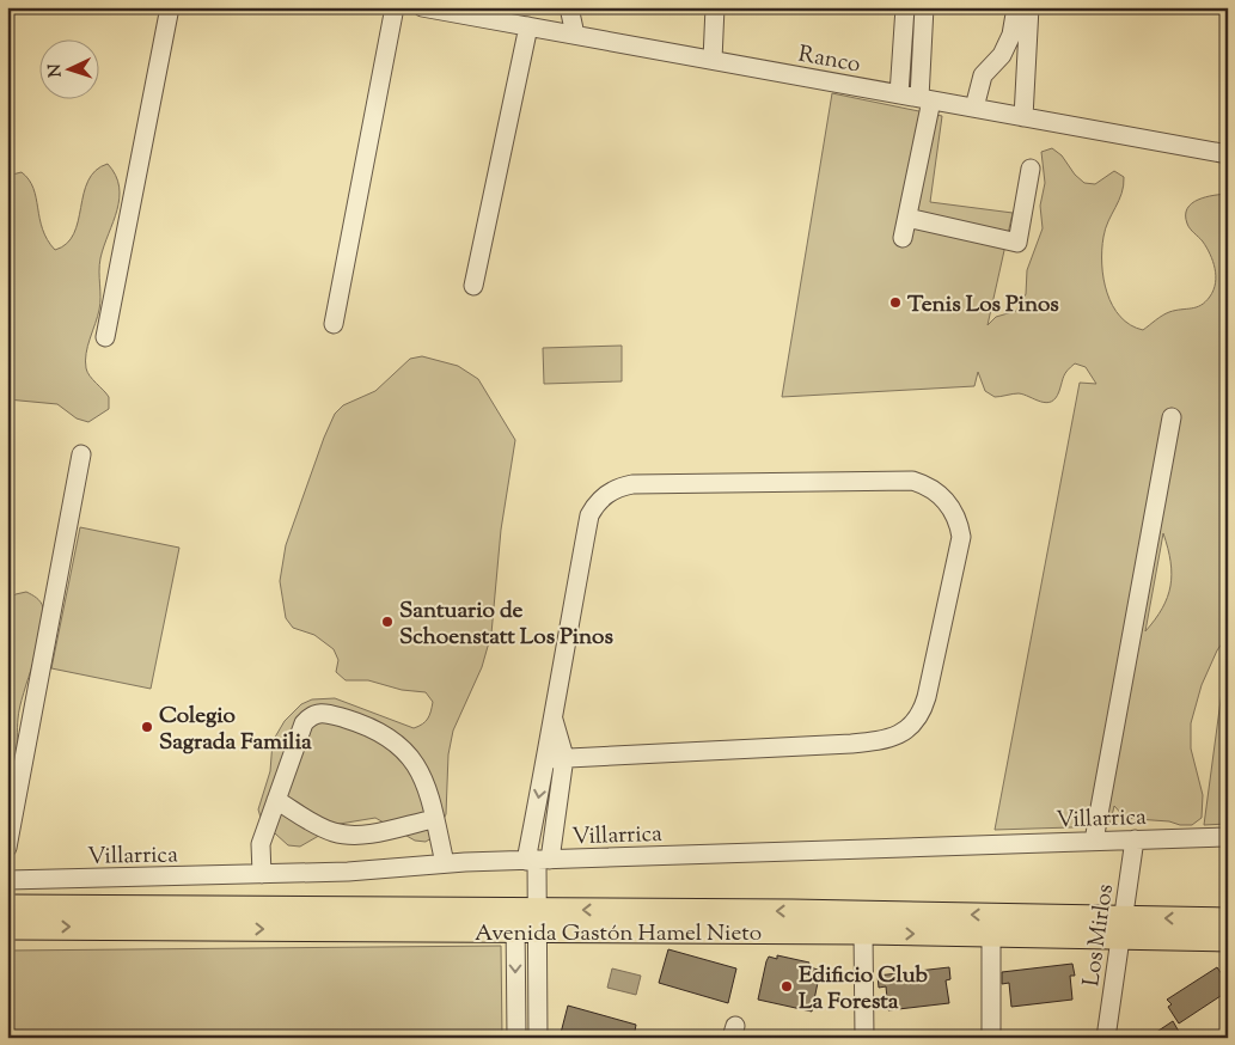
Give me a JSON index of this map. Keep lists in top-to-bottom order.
{
  "streets": {
    "main road": ["Avenida Gastón Hamel Nieto"],
    "street": ["Ranco", "Villarrica", "Los Mirlos"]
  },
  "crossings": [
    ["Villarrica", "Los Mirlos"],
    ["Avenida Gastón Hamel Nieto", "Los Mirlos"]
  ],
  "places": [
    "Tenis Los Pinos",
    "Santuario de Schoenstatt Los Pinos",
    "Colegio Sagrada Familia",
    "Edificio Club La Foresta"
  ],
  "north": "left"
}
